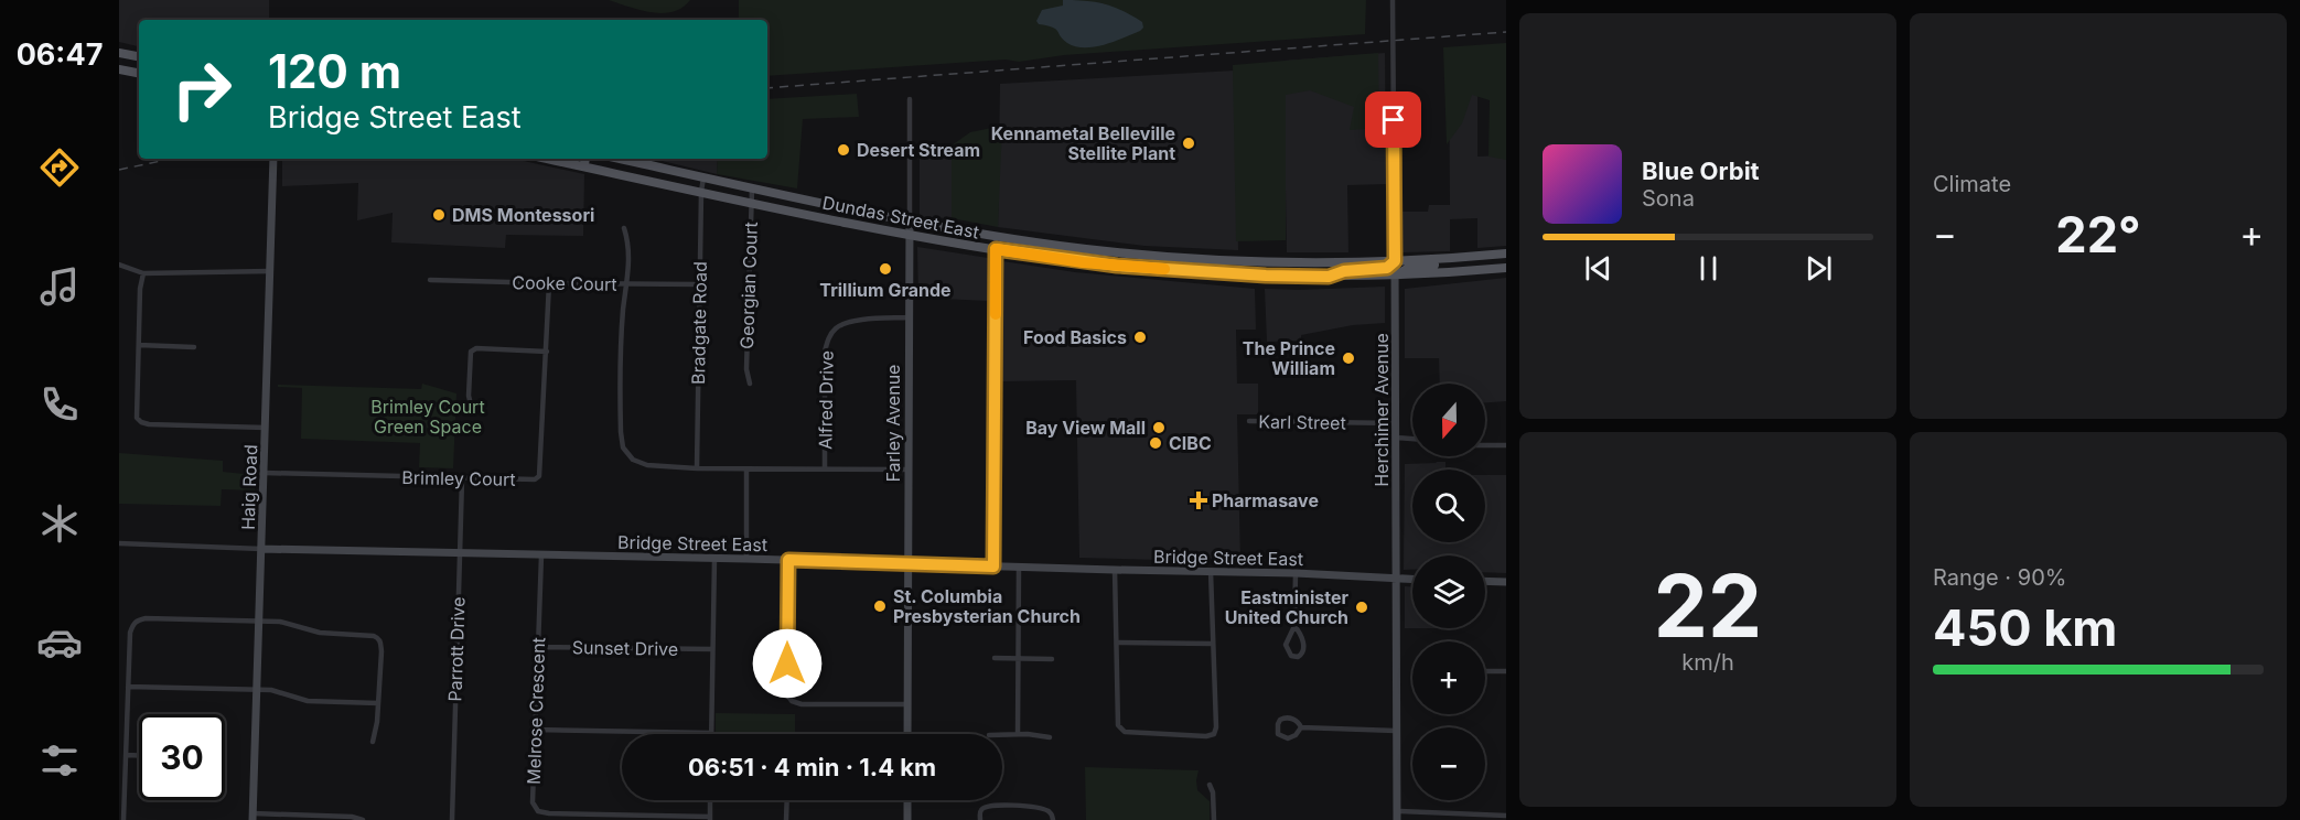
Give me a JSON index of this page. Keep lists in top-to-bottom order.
{
  "streets": {
    "main road": ["Dundas Street East"],
    "street": [
      "Cooke Court",
      "Georgian Court",
      "Bradgate Road",
      "Alfred Drive",
      "Herchimer Avenue",
      "Karl Street",
      "Farley Avenue",
      "Brimley Court",
      "Haig Road",
      "Bridge Street East",
      "Sunset Drive",
      "Parrott Drive",
      "Melrose Crescent"
    ]
  },
  "crossings": [
    ["Dundas Street East", "Georgian Court"],
    ["Dundas Street East", "Bradgate Road"],
    ["Dundas Street East", "Herchimer Avenue"],
    ["Dundas Street East", "Farley Avenue"],
    ["Cooke Court", "Bradgate Road"],
    ["Cooke Court", "Brimley Court"],
    ["Alfred Drive", "Farley Avenue"],
    ["Herchimer Avenue", "Karl Street"],
    ["Herchimer Avenue", "Bridge Street East"],
    ["Farley Avenue", "Bridge Street East"],
    ["Brimley Court", "Haig Road"],
    ["Brimley Court", "Parrott Drive"],
    ["Haig Road", "Bridge Street East"],
    ["Bridge Street East", "Parrott Drive"],
    ["Bridge Street East", "Melrose Crescent"],
    ["Sunset Drive", "Melrose Crescent"]
  ],
  "parks": ["Brimley Court Green Space"],
  "places": {
    "other": [
      "Kennametal Belleville Stellite Plant",
      "Desert Stream",
      "DMS Montessori",
      "Trillium Grande",
      "Food Basics",
      "The Prince William",
      "Bay View Mall",
      "CIBC",
      "St. Columbia Presbysterian Church",
      "Eastminister United Church"
    ],
    "health": ["Pharmasave"]
  },
  "north": "bottom",
  "page": {
    "tabs": "06:47",
    "tile": [
      "Climate",
      ["22", "km/h"],
      ["Range · 90%", "450 km"]
    ],
    "turn": ["120 m", "Bridge Street East"],
    "song": ["Blue Orbit", "Sona"],
    "heat": ["−", "22°", "+"],
    "map_buttons": ["+", "−"],
    "limit": "30",
    "trip": "06:51 · 4 min · 1.4 km"
  }
}
